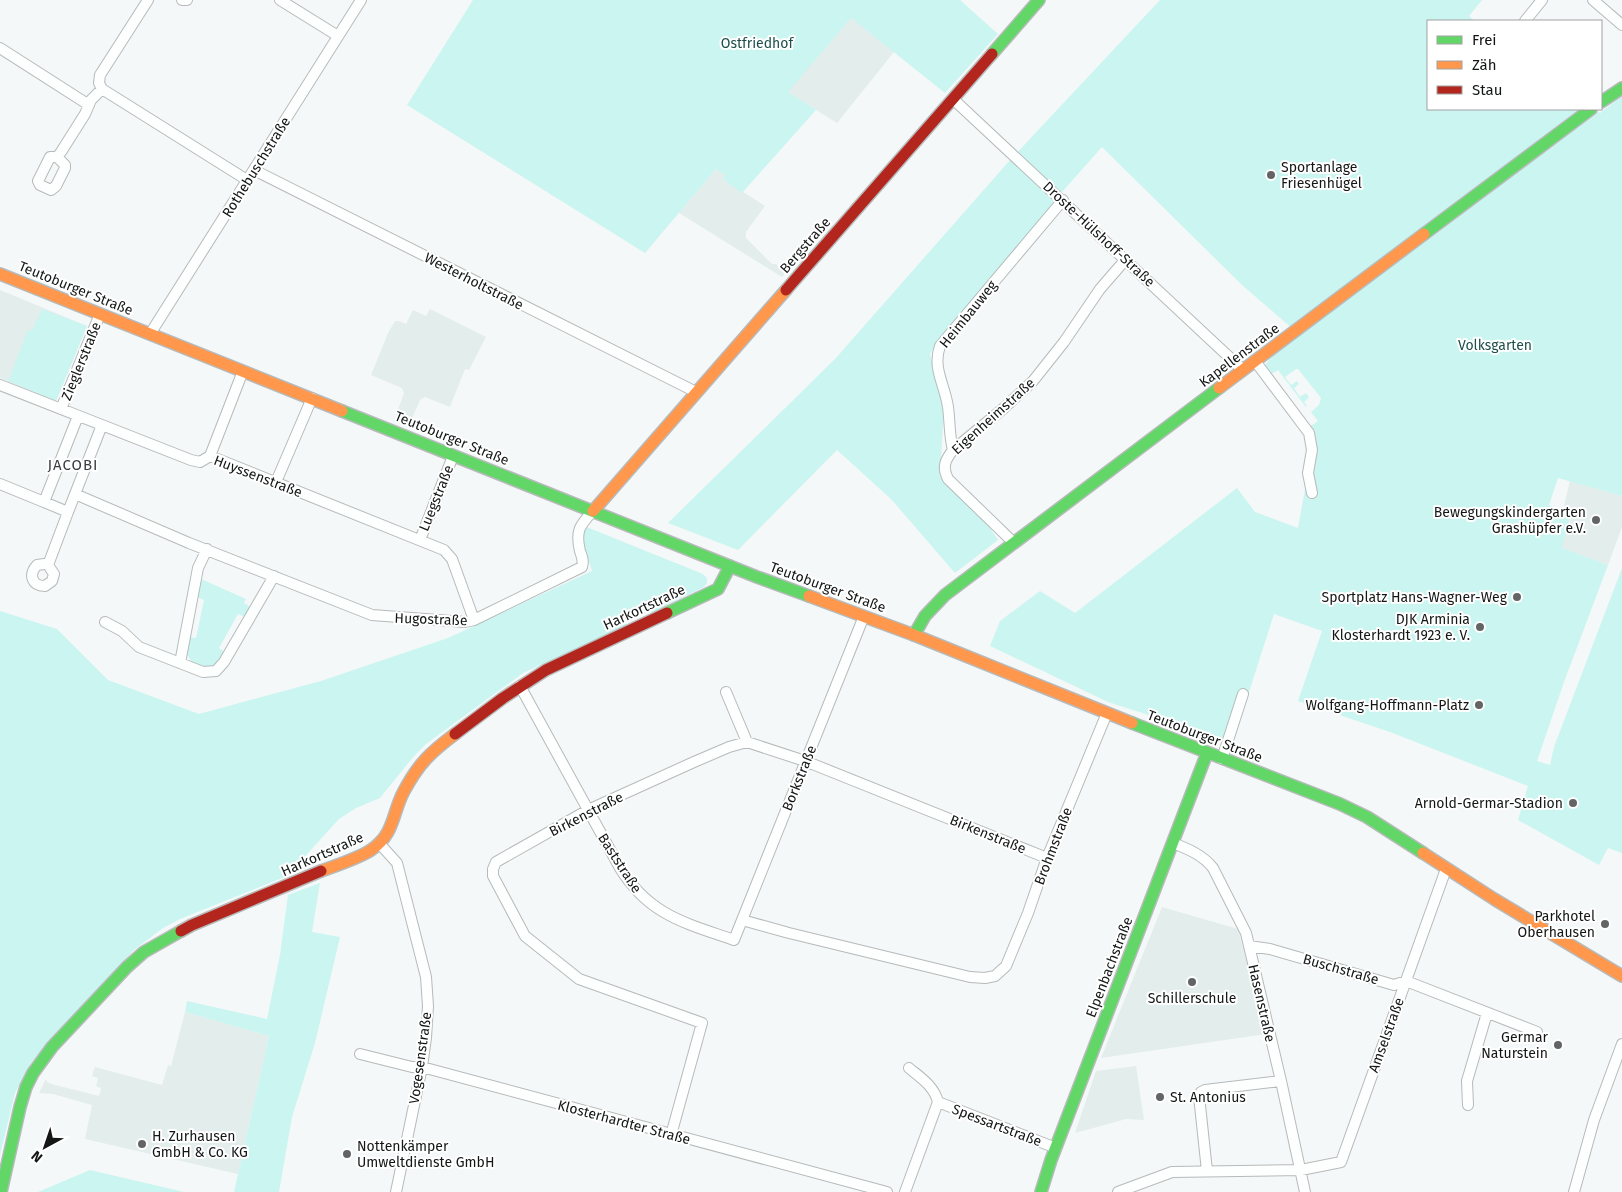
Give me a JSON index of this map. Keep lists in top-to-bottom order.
{
  "streets": {
    "street": [
      "Rothebuschstraße",
      "Droste-Hülshoff-Straße",
      "Bergstraße",
      "Westerholtstraße",
      "Teutoburger Straße",
      "Heimbauweg",
      "Kapellenstraße",
      "Zieglerstraße",
      "Eigenheimstraße",
      "Huyssenstraße",
      "Luegstraße",
      "Harkortstraße",
      "Hugostraße",
      "Borkstraße",
      "Birkenstraße",
      "Brohmstraße",
      "Baststraße",
      "Elpenbachstraße",
      "Buschstraße",
      "Hasenstraße",
      "Amselstraße",
      "Vogesenstraße",
      "Klosterhardter Straße",
      "Spessartstraße"
    ]
  },
  "crossings": [
    ["Rothebuschstraße", "Westerholtstraße"],
    ["Rothebuschstraße", "Teutoburger Straße"],
    ["Droste-Hülshoff-Straße", "Bergstraße"],
    ["Droste-Hülshoff-Straße", "Heimbauweg"],
    ["Droste-Hülshoff-Straße", "Kapellenstraße"],
    ["Droste-Hülshoff-Straße", "Eigenheimstraße"],
    ["Bergstraße", "Westerholtstraße"],
    ["Bergstraße", "Teutoburger Straße"],
    ["Bergstraße", "Hugostraße"],
    ["Teutoburger Straße", "Kapellenstraße"],
    ["Teutoburger Straße", "Zieglerstraße"],
    ["Teutoburger Straße", "Luegstraße"],
    ["Teutoburger Straße", "Harkortstraße"],
    ["Teutoburger Straße", "Hugostraße"],
    ["Teutoburger Straße", "Borkstraße"],
    ["Teutoburger Straße", "Brohmstraße"],
    ["Teutoburger Straße", "Elpenbachstraße"],
    ["Teutoburger Straße", "Amselstraße"],
    ["Heimbauweg", "Eigenheimstraße"],
    ["Kapellenstraße", "Eigenheimstraße"],
    ["Zieglerstraße", "Huyssenstraße"],
    ["Huyssenstraße", "Luegstraße"],
    ["Huyssenstraße", "Hugostraße"],
    ["Harkortstraße", "Baststraße"],
    ["Harkortstraße", "Vogesenstraße"],
    ["Borkstraße", "Birkenstraße"],
    ["Borkstraße", "Brohmstraße"],
    ["Borkstraße", "Baststraße"],
    ["Birkenstraße", "Brohmstraße"],
    ["Birkenstraße", "Baststraße"],
    ["Birkenstraße", "Klosterhardter Straße"],
    ["Elpenbachstraße", "Hasenstraße"],
    ["Elpenbachstraße", "Spessartstraße"],
    ["Buschstraße", "Hasenstraße"],
    ["Buschstraße", "Amselstraße"],
    ["Hasenstraße", "Amselstraße"],
    ["Vogesenstraße", "Klosterhardter Straße"]
  ],
  "districts": ["JACOBI"],
  "parks": ["Ostfriedhof", "Volksgarten"],
  "places": [
    "Sportanlage Friesenhügel",
    "Bewegungskindergarten Grashüpfer e.V.",
    "Sportplatz Hans-Wagner-Weg",
    "DJK Arminia Klosterhardt 1923 e. V.",
    "Wolfgang-Hoffmann-Platz",
    "Arnold-Germar-Stadion",
    "Parkhotel Oberhausen",
    "Schillerschule",
    "Germar Naturstein",
    "St. Antonius",
    "H. Zurhausen GmbH & Co. KG",
    "Nottenkämper Umweltdienste GmbH"
  ],
  "legend": ["Frei", "Zäh", "Stau"],
  "north": "bottom left"
}
